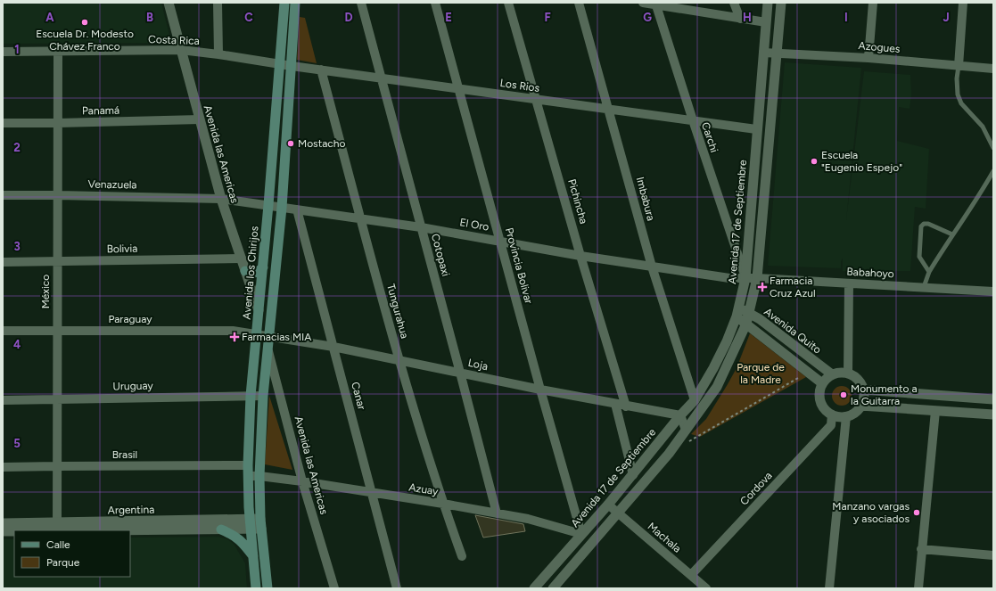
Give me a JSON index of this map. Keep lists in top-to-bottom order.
{
  "streets": {
    "main road": ["Avenida los Chirijos"],
    "street": [
      "Costa Rica",
      "Azogues",
      "Los Rios",
      "Panamá",
      "Carchi",
      "Avenida las Americas",
      "Venazuela",
      "Imbabura",
      "Pichincha",
      "Avenida 17 de Septiembre",
      "El Oro",
      "Bolivia",
      "Cotopaxi",
      "Provincia Bolivar",
      "Babahoyo",
      "México",
      "Tungurahua",
      "Paraguay",
      "Avenida Quito",
      "Loja",
      "Uruguay",
      "Canar",
      "Brasil",
      "Cordova",
      "Azuay",
      "Argentina",
      "Machala"
    ]
  },
  "crossings": [
    ["Costa Rica", "Los Rios"],
    ["Costa Rica", "Avenida las Americas"],
    ["Costa Rica", "Avenida los Chirijos"],
    ["Costa Rica", "México"],
    ["Azogues", "Avenida 17 de Septiembre"],
    ["Los Rios", "Carchi"],
    ["Los Rios", "Imbabura"],
    ["Los Rios", "Pichincha"],
    ["Los Rios", "Avenida 17 de Septiembre"],
    ["Los Rios", "Cotopaxi"],
    ["Los Rios", "Provincia Bolivar"],
    ["Los Rios", "Avenida los Chirijos"],
    ["Los Rios", "Tungurahua"],
    ["Panamá", "Avenida las Americas"],
    ["Panamá", "México"],
    ["Carchi", "Avenida 17 de Septiembre"],
    ["Carchi", "El Oro"],
    ["Carchi", "Babahoyo"],
    ["Avenida las Americas", "Venazuela"],
    ["Avenida las Americas", "El Oro"],
    ["Avenida las Americas", "Bolivia"],
    ["Avenida las Americas", "Avenida los Chirijos"],
    ["Avenida las Americas", "Azuay"],
    ["Venazuela", "El Oro"],
    ["Venazuela", "México"],
    ["Imbabura", "Avenida 17 de Septiembre"],
    ["Imbabura", "El Oro"],
    ["Pichincha", "El Oro"],
    ["Pichincha", "Loja"],
    ["Avenida 17 de Septiembre", "El Oro"],
    ["Avenida 17 de Septiembre", "Provincia Bolivar"],
    ["Avenida 17 de Septiembre", "Babahoyo"],
    ["Avenida 17 de Septiembre", "Avenida Quito"],
    ["Avenida 17 de Septiembre", "Loja"],
    ["Avenida 17 de Septiembre", "Azuay"],
    ["Avenida 17 de Septiembre", "Machala"],
    ["El Oro", "Cotopaxi"],
    ["El Oro", "Provincia Bolivar"],
    ["El Oro", "Avenida los Chirijos"],
    ["El Oro", "Babahoyo"],
    ["El Oro", "Tungurahua"],
    ["El Oro", "Canar"],
    ["Bolivia", "México"],
    ["Cotopaxi", "Loja"],
    ["Cotopaxi", "Azuay"],
    ["Provincia Bolivar", "Loja"],
    ["Provincia Bolivar", "Azuay"],
    ["Avenida los Chirijos", "Paraguay"],
    ["Avenida los Chirijos", "Loja"],
    ["Avenida los Chirijos", "Uruguay"],
    ["Avenida los Chirijos", "Brasil"],
    ["Avenida los Chirijos", "Argentina"],
    ["México", "Paraguay"],
    ["México", "Uruguay"],
    ["México", "Brasil"],
    ["México", "Argentina"],
    ["Tungurahua", "Loja"],
    ["Tungurahua", "Azuay"],
    ["Paraguay", "Loja"],
    ["Avenida Quito", "Cordova"],
    ["Loja", "Canar"],
    ["Canar", "Azuay"],
    ["Cordova", "Machala"]
  ],
  "parks": ["Parque de la Madre"],
  "places": {
    "other": [
      "Escuela Dr. Modesto Chávez Franco",
      "Mostacho",
      "Escuela \"Eugenio Espejo\"",
      "Monumento a la Guitarra",
      "Manzano vargas y asociados"
    ],
    "health": ["Farmacia Cruz Azul", "Farmacias MIA"]
  },
  "legend": ["Calle", "Parque"],
  "grid": {
    "columns": [
      "A",
      "B",
      "C",
      "D",
      "E",
      "F",
      "G",
      "H",
      "I",
      "J"
    ],
    "rows": [
      "1",
      "2",
      "3",
      "4",
      "5"
    ]
  }
}
